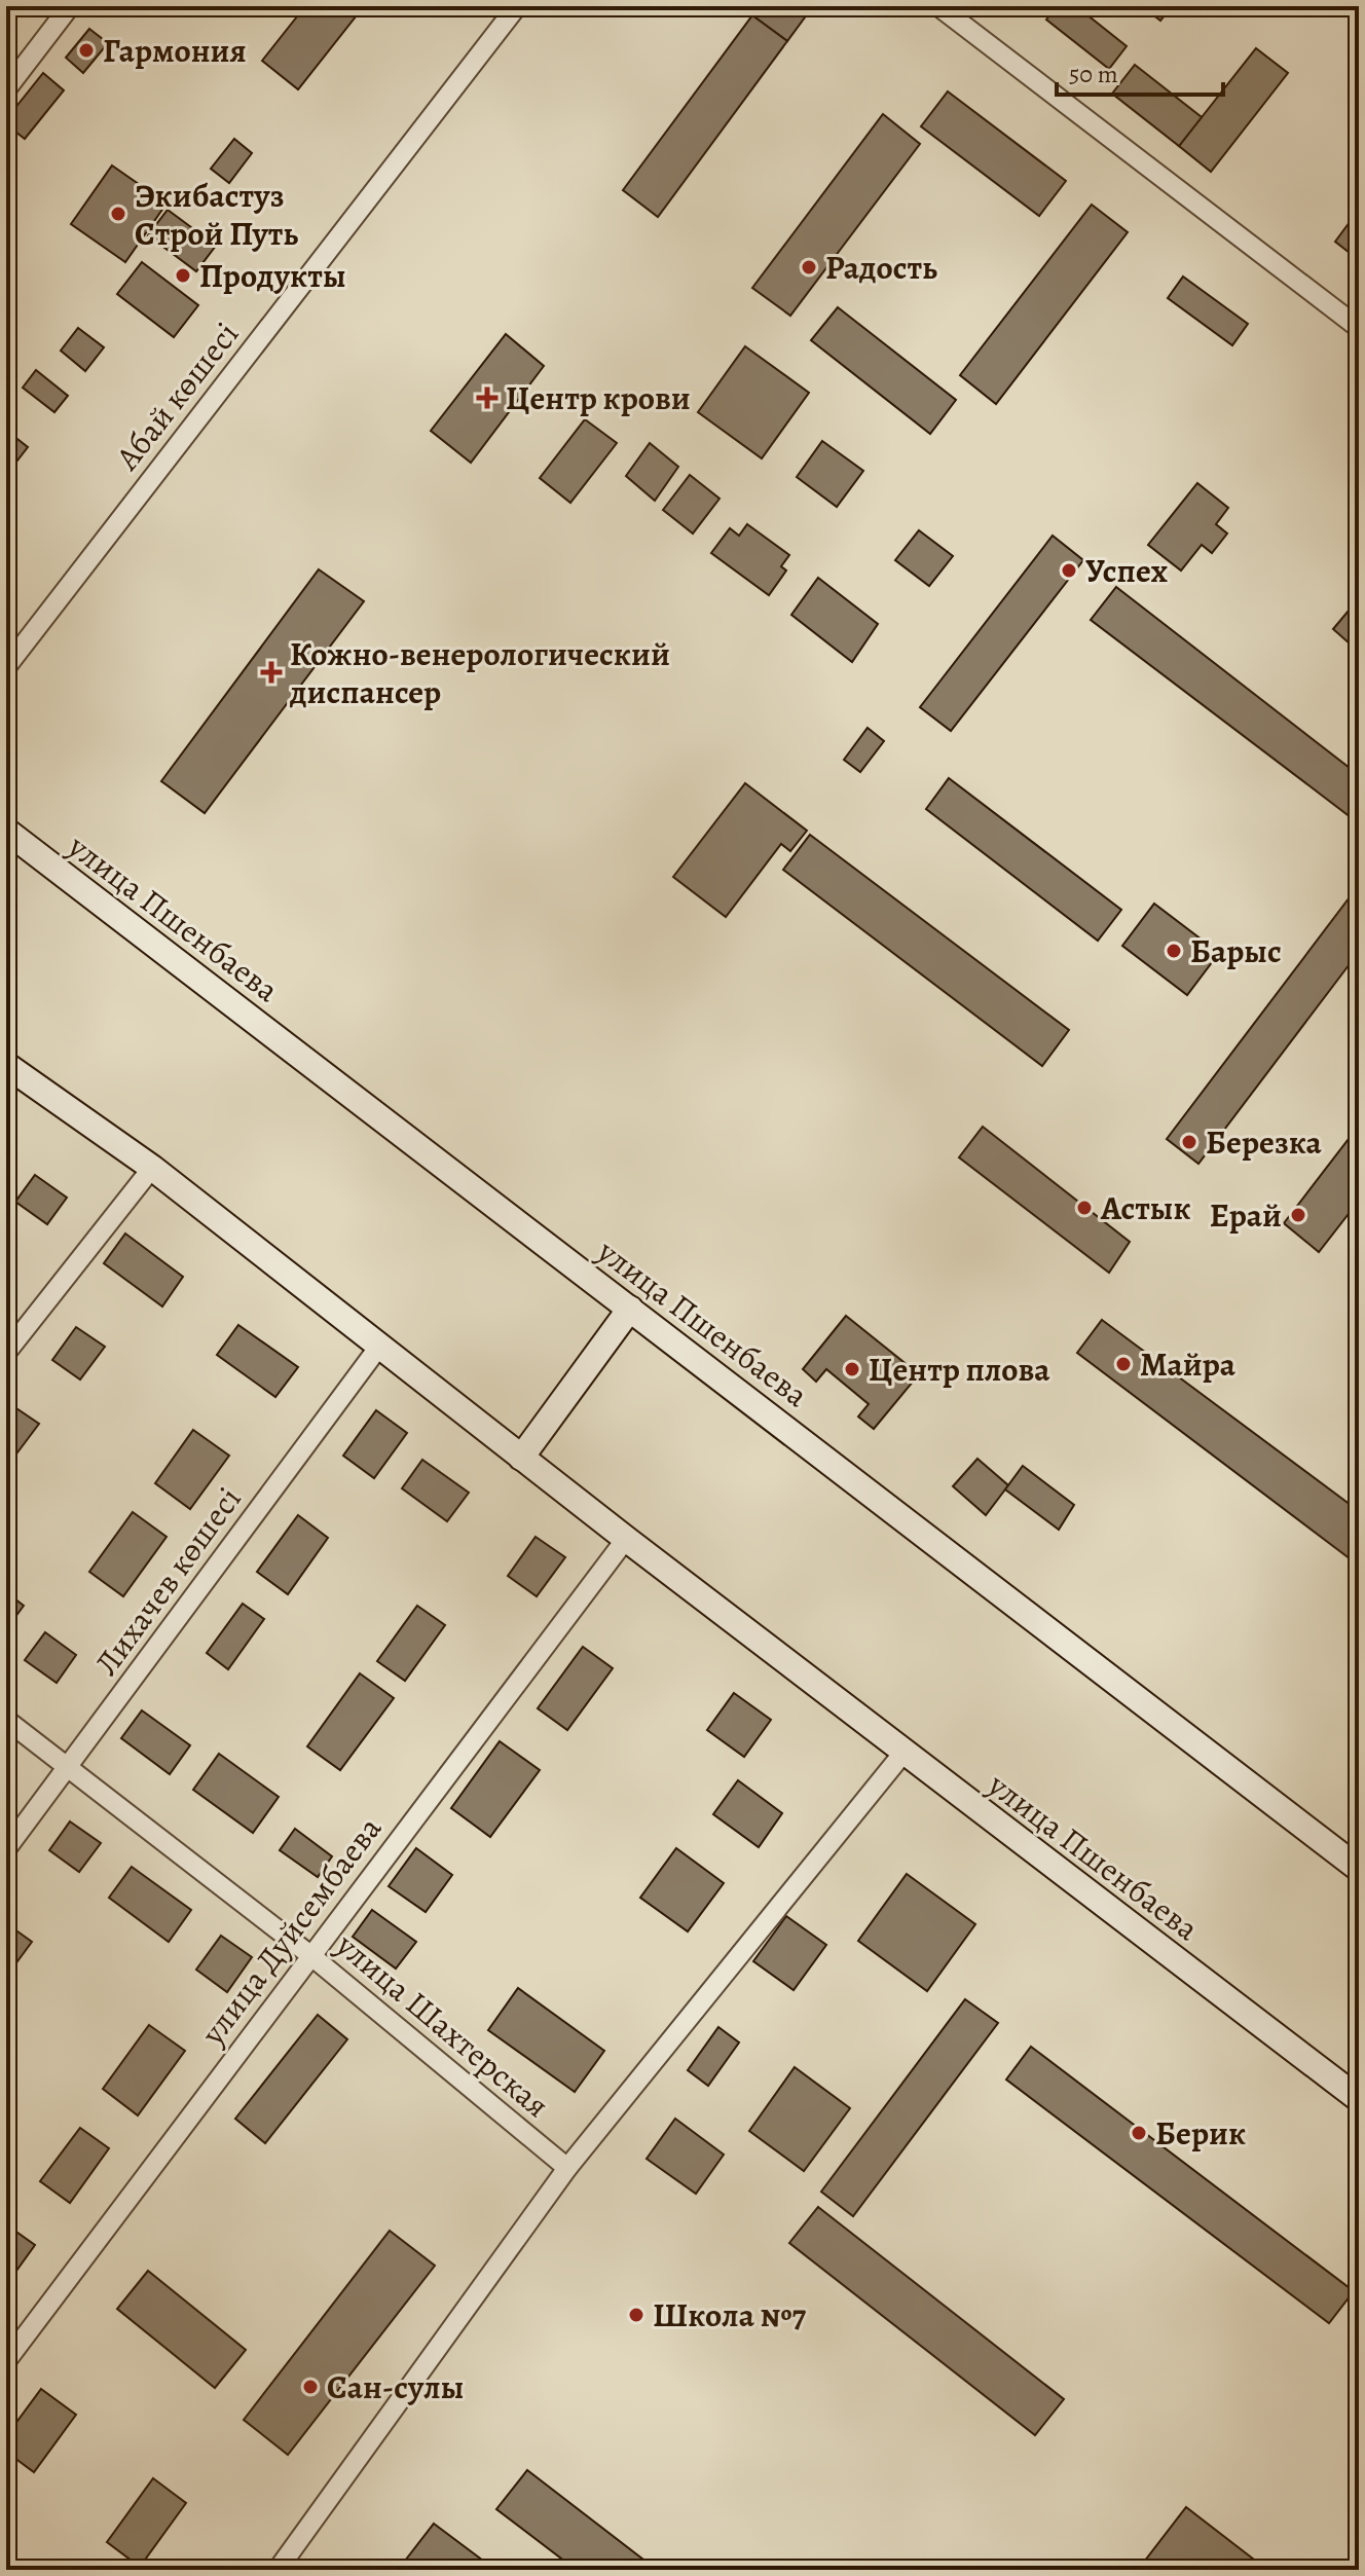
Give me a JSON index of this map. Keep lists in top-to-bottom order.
{
  "streets": {
    "main road": ["улица Пшенбаева"],
    "street": [
      "Абай көшесі",
      "Лихачев көшесі",
      "улица Дуйсембаева",
      "улица Шахтерская"
    ]
  },
  "crossings": [
    ["улица Пшенбаева", "Лихачев көшесі"],
    ["улица Пшенбаева", "улица Дуйсембаева"],
    ["Лихачев көшесі", "улица Шахтерская"],
    ["улица Дуйсембаева", "улица Шахтерская"]
  ],
  "places": {
    "other": [
      "Гармония",
      "Экибастуз Строй Путь",
      "Радость",
      "Продукты",
      "Успех",
      "Барыс",
      "Березка",
      "Астык",
      "Ерай",
      "Майра",
      "Центр плова",
      "Берик",
      "Школа №7",
      "Сан-сулы"
    ],
    "health": ["Центр крови", "Кожно-венерологический диспансер"]
  },
  "scale_bar": "50 m"
}
